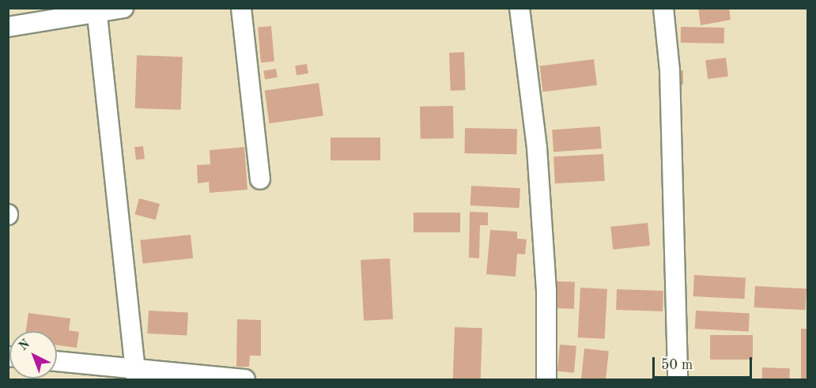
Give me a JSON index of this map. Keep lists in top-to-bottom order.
{
  "scale_bar": "50 m",
  "north": "top left"
}
